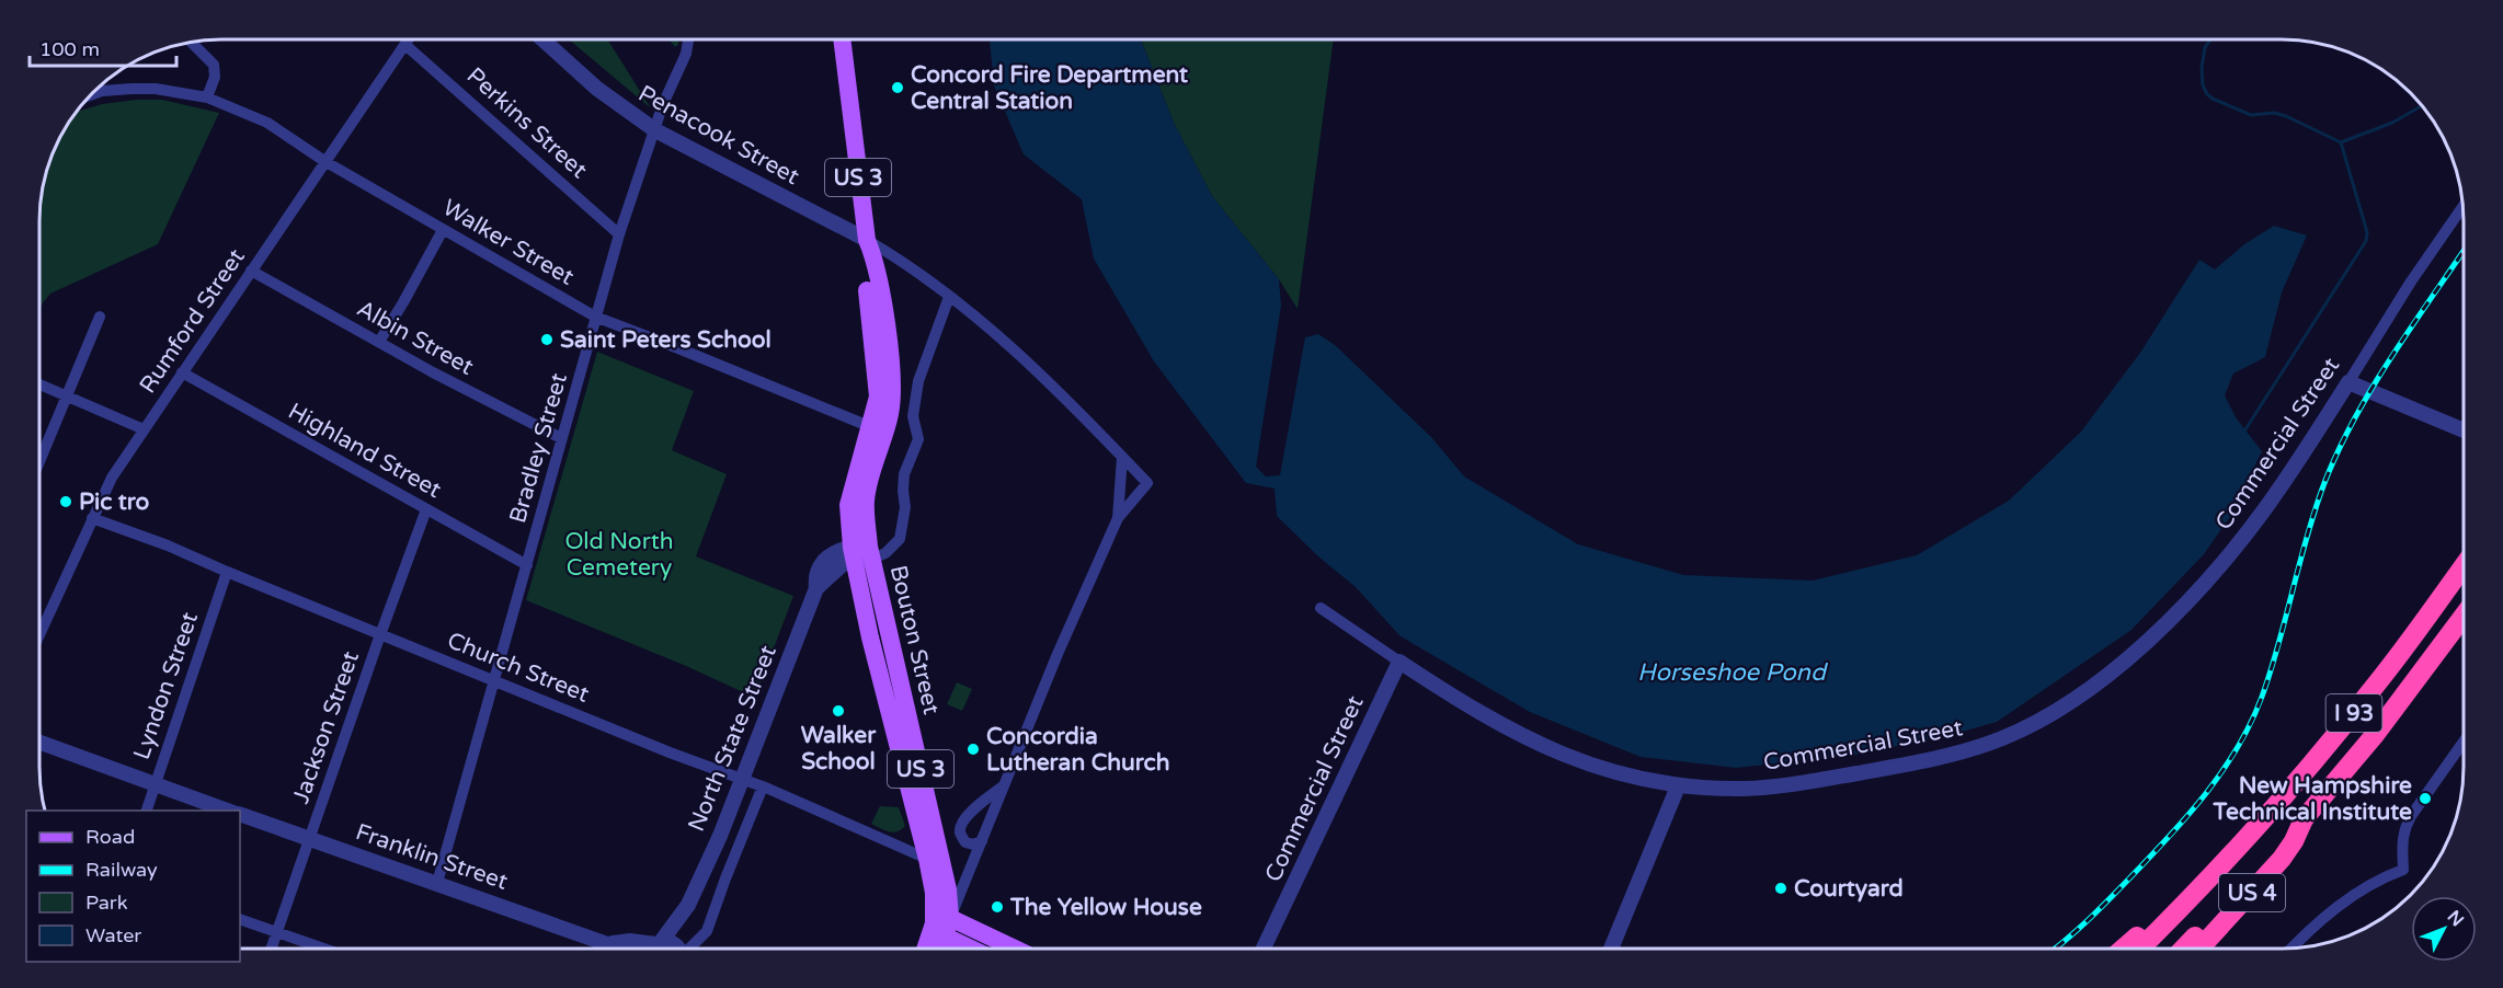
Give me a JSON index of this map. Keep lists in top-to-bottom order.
{
  "streets": {
    "highway": ["I 93", "US 4"],
    "main road": ["US 3", "Bouton Street"],
    "street": [
      "Perkins Street",
      "Penacook Street",
      "Walker Street",
      "Rumford Street",
      "Albin Street",
      "Commercial Street",
      "Bradley Street",
      "Highland Street",
      "Church Street",
      "Lyndon Street",
      "Jackson Street",
      "North State Street",
      "Franklin Street"
    ]
  },
  "crossings": [
    ["Perkins Street", "Rumford Street"],
    ["Perkins Street", "Bradley Street"],
    ["Penacook Street", "US 3"],
    ["Penacook Street", "Bradley Street"],
    ["US 3", "Walker Street"],
    ["US 3", "Bouton Street"],
    ["US 3", "North State Street"],
    ["Walker Street", "Rumford Street"],
    ["Walker Street", "Bradley Street"],
    ["Rumford Street", "Albin Street"],
    ["Rumford Street", "Highland Street"],
    ["Rumford Street", "Church Street"],
    ["Albin Street", "Bradley Street"],
    ["Bradley Street", "Highland Street"],
    ["Bradley Street", "Church Street"],
    ["Bradley Street", "Franklin Street"],
    ["Highland Street", "Jackson Street"],
    ["Bouton Street", "Church Street"],
    ["Bouton Street", "North State Street"],
    ["Church Street", "Lyndon Street"],
    ["Church Street", "Jackson Street"],
    ["Church Street", "North State Street"],
    ["I 93", "US 4"],
    ["Jackson Street", "Franklin Street"],
    ["North State Street", "Franklin Street"]
  ],
  "water": ["Horseshoe Pond"],
  "parks": ["Old North Cemetery"],
  "places": [
    "Concord Fire Department Central Station",
    "Saint Peters School",
    "Pic tro",
    "Walker School",
    "Concordia Lutheran Church",
    "New Hampshire Technical Institute",
    "Courtyard",
    "The Yellow House"
  ],
  "legend": [
    "Road",
    "Railway",
    "Park",
    "Water"
  ],
  "scale_bar": "100 m",
  "north": "top right"
}
